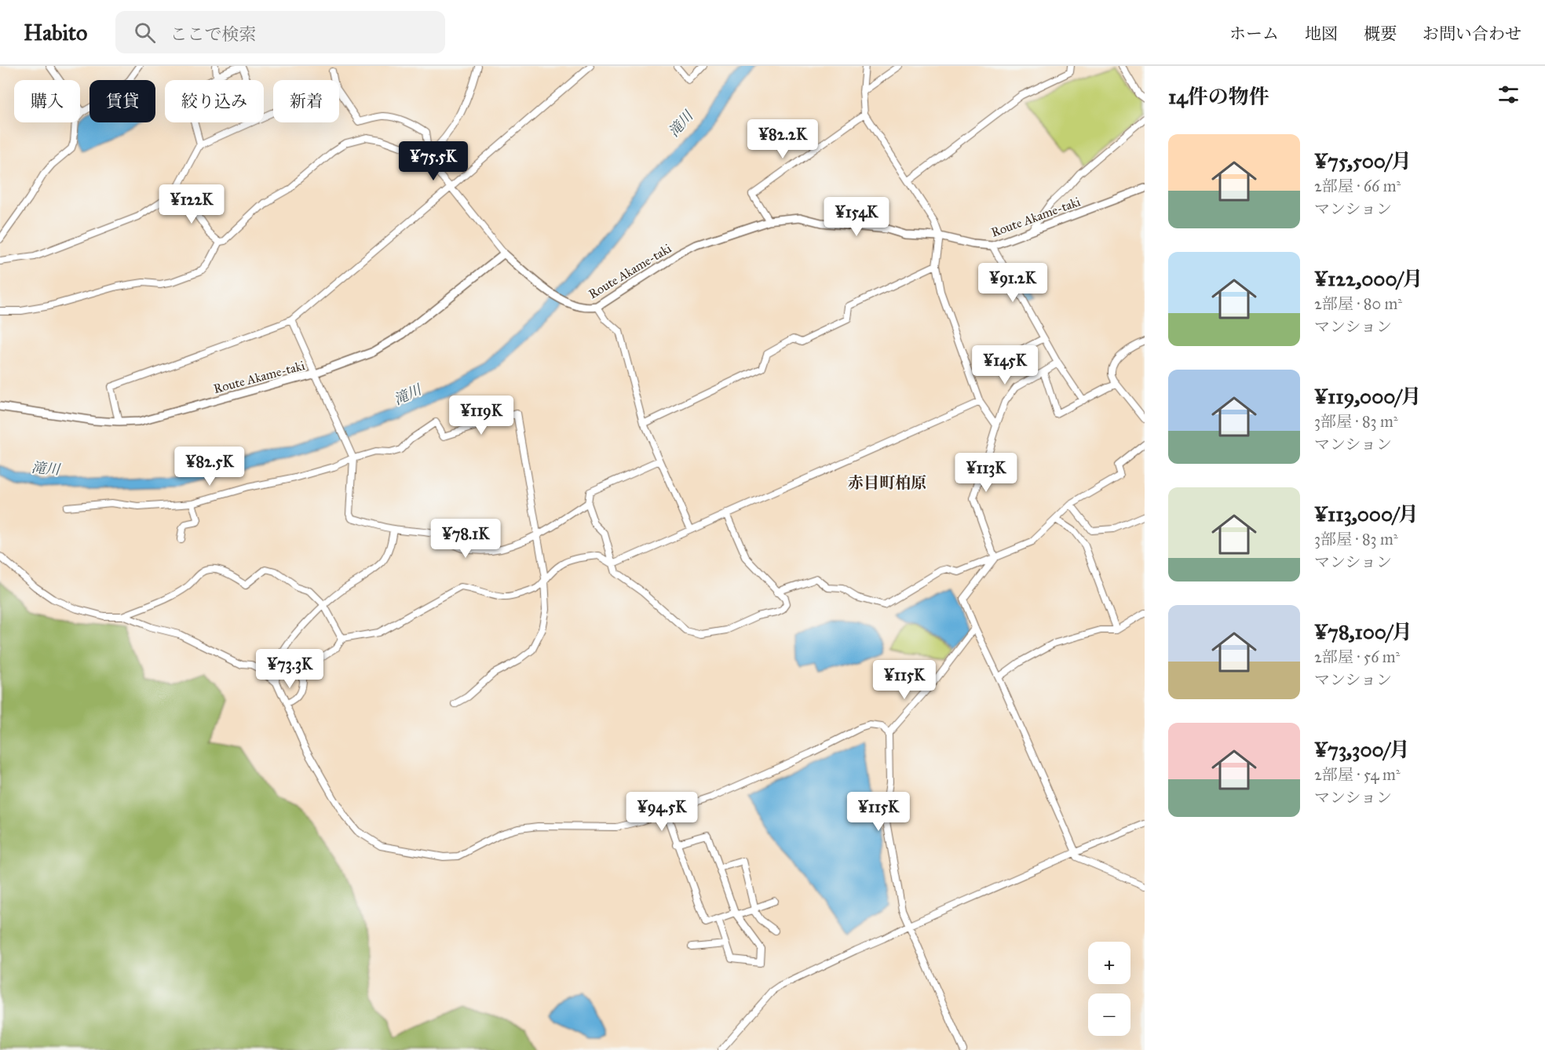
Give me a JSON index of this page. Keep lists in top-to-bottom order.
{
  "streets": {
    "main road": ["Route Akame-taki"]
  },
  "districts": ["赤目町柏原"],
  "water": ["滝川"],
  "page": {
    "header": "Habito",
    "search": "ここで検索",
    "nav": [
      "ホーム",
      "地図",
      "概要",
      "お問い合わせ"
    ],
    "heading": "14件の物件",
    "chip": [
      "購入",
      "賃貸",
      "絞り込み",
      "新着"
    ],
    "price": [
      "¥82.2K",
      "¥75.5K",
      "¥122K",
      "¥154K",
      "¥91.2K",
      "¥145K",
      "¥119K",
      "¥82.5K",
      "¥113K",
      "¥78.1K",
      "¥73.3K",
      "¥115K",
      "¥94.5K",
      "¥115K"
    ],
    "list": [
      {
        "name": "¥75,500/月",
        "note": "2部屋 · 66 m² · マンション"
      },
      {
        "name": "¥122,000/月",
        "note": "2部屋 · 80 m² · マンション"
      },
      {
        "name": "¥119,000/月",
        "note": "3部屋 · 83 m² · マンション"
      },
      {
        "name": "¥113,000/月",
        "note": "3部屋 · 83 m² · マンション"
      },
      {
        "name": "¥78,100/月",
        "note": "2部屋 · 56 m² · マンション"
      },
      {
        "name": "¥73,300/月",
        "note": "2部屋 · 54 m² · マンション"
      }
    ],
    "map_buttons": ["+", "−"]
  }
}
